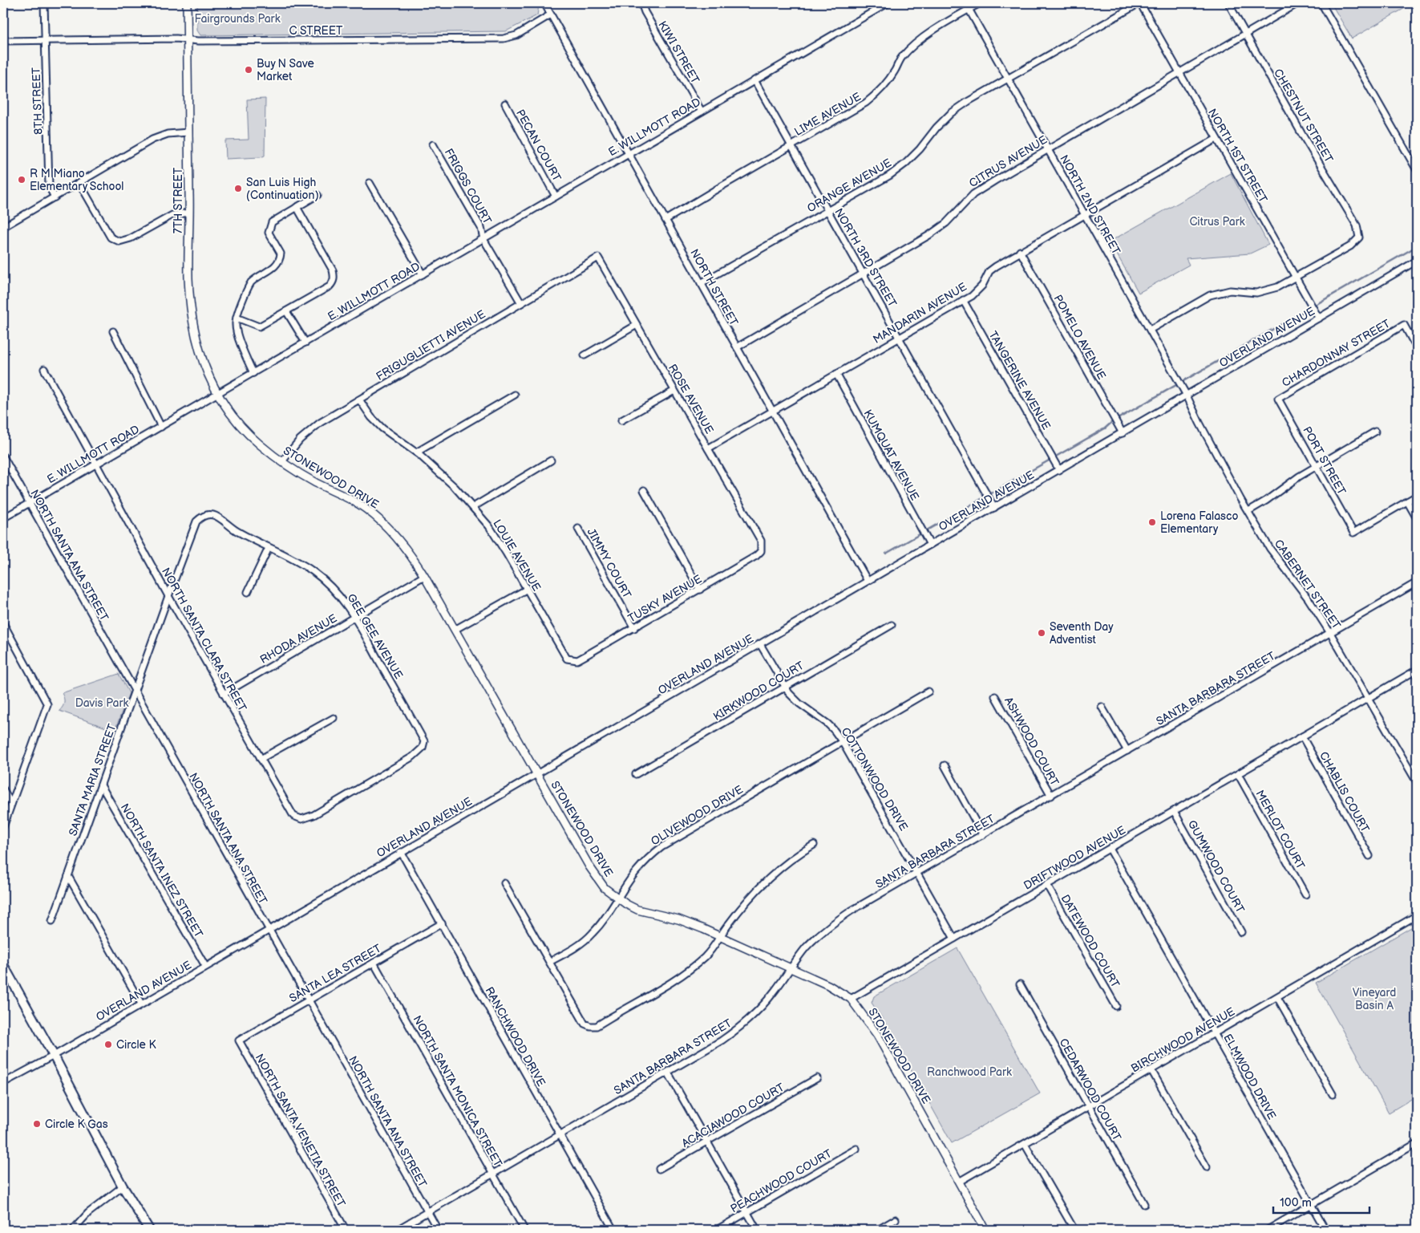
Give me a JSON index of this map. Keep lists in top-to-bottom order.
{
  "streets": {
    "street": [
      "C STREET",
      "KIWI STREET",
      "8TH STREET",
      "LIME AVENUE",
      "CHESTNUT STREET",
      "E. WILLMOTT ROAD",
      "PECAN COURT",
      "NORTH 1ST STREET",
      "CITRUS AVENUE",
      "ORANGE AVENUE",
      "FRIGGS COURT",
      "7TH STREET",
      "NORTH 2ND STREET",
      "NORTH 3RD STREET",
      "NORTH STREET",
      "MANDARIN AVENUE",
      "POMELO AVENUE",
      "OVERLAND AVENUE",
      "FRIGUGLIETTI AVENUE",
      "CHARDONNAY STREET",
      "TANGERINE AVENUE",
      "ROSE AVENUE",
      "KUMQUAT AVENUE",
      "PORT STREET",
      "STONEWOOD DRIVE",
      "NORTH SANTA ANA STREET",
      "LOUIE AVENUE",
      "JIMMY COURT",
      "CABERNET STREET",
      "TUSKY AVENUE",
      "GEE GEE AVENUE",
      "RHODA AVENUE",
      "NORTH SANTA CLARA STREET",
      "SANTA BARBARA STREET",
      "KIRKWOOD COURT",
      "ASHWOOD COURT",
      "COTTONWOOD DRIVE",
      "SANTA MARIA STREET",
      "CHABLIS COURT",
      "OLIVEWOOD DRIVE",
      "MERLOT COURT",
      "DRIFTWOOD AVENUE",
      "GUMWOOD COURT",
      "NORTH SANTA INEZ STREET",
      "DATEWOOD COURT",
      "SANTA LEA STREET",
      "RANCHWOOD DRIVE",
      "BIRCHWOOD AVENUE",
      "ELMWOOD DRIVE",
      "CEDARWOOD COURT",
      "NORTH SANTA MONICA STREET",
      "ACACIAWOOD COURT",
      "NORTH SANTA VENETIA STREET",
      "PEACHWOOD COURT"
    ]
  },
  "crossings": [
    ["C STREET", "8TH STREET"],
    ["C STREET", "7TH STREET"],
    ["C STREET", "NORTH STREET"],
    ["KIWI STREET", "E. WILLMOTT ROAD"],
    ["LIME AVENUE", "NORTH 2ND STREET"],
    ["LIME AVENUE", "NORTH 3RD STREET"],
    ["LIME AVENUE", "NORTH STREET"],
    ["CHESTNUT STREET", "NORTH 1ST STREET"],
    ["CHESTNUT STREET", "CITRUS AVENUE"],
    ["E. WILLMOTT ROAD", "PECAN COURT"],
    ["E. WILLMOTT ROAD", "FRIGGS COURT"],
    ["E. WILLMOTT ROAD", "7TH STREET"],
    ["E. WILLMOTT ROAD", "NORTH 3RD STREET"],
    ["E. WILLMOTT ROAD", "NORTH STREET"],
    ["E. WILLMOTT ROAD", "STONEWOOD DRIVE"],
    ["E. WILLMOTT ROAD", "NORTH SANTA ANA STREET"],
    ["E. WILLMOTT ROAD", "NORTH SANTA CLARA STREET"],
    ["NORTH 1ST STREET", "CITRUS AVENUE"],
    ["NORTH 1ST STREET", "ORANGE AVENUE"],
    ["NORTH 1ST STREET", "MANDARIN AVENUE"],
    ["NORTH 1ST STREET", "OVERLAND AVENUE"],
    ["CITRUS AVENUE", "NORTH 2ND STREET"],
    ["CITRUS AVENUE", "NORTH 3RD STREET"],
    ["CITRUS AVENUE", "NORTH STREET"],
    ["ORANGE AVENUE", "NORTH 2ND STREET"],
    ["ORANGE AVENUE", "NORTH 3RD STREET"],
    ["ORANGE AVENUE", "NORTH STREET"],
    ["FRIGGS COURT", "FRIGUGLIETTI AVENUE"],
    ["7TH STREET", "STONEWOOD DRIVE"],
    ["NORTH 2ND STREET", "MANDARIN AVENUE"],
    ["NORTH 2ND STREET", "OVERLAND AVENUE"],
    ["NORTH 2ND STREET", "CABERNET STREET"],
    ["NORTH 3RD STREET", "MANDARIN AVENUE"],
    ["NORTH 3RD STREET", "OVERLAND AVENUE"],
    ["NORTH STREET", "MANDARIN AVENUE"],
    ["NORTH STREET", "OVERLAND AVENUE"],
    ["MANDARIN AVENUE", "POMELO AVENUE"],
    ["MANDARIN AVENUE", "TANGERINE AVENUE"],
    ["MANDARIN AVENUE", "ROSE AVENUE"],
    ["MANDARIN AVENUE", "KUMQUAT AVENUE"],
    ["POMELO AVENUE", "OVERLAND AVENUE"],
    ["OVERLAND AVENUE", "TANGERINE AVENUE"],
    ["OVERLAND AVENUE", "KUMQUAT AVENUE"],
    ["OVERLAND AVENUE", "STONEWOOD DRIVE"],
    ["OVERLAND AVENUE", "NORTH SANTA ANA STREET"],
    ["OVERLAND AVENUE", "CABERNET STREET"],
    ["OVERLAND AVENUE", "COTTONWOOD DRIVE"],
    ["OVERLAND AVENUE", "NORTH SANTA INEZ STREET"],
    ["OVERLAND AVENUE", "RANCHWOOD DRIVE"],
    ["FRIGUGLIETTI AVENUE", "ROSE AVENUE"],
    ["FRIGUGLIETTI AVENUE", "STONEWOOD DRIVE"],
    ["FRIGUGLIETTI AVENUE", "LOUIE AVENUE"],
    ["CHARDONNAY STREET", "PORT STREET"],
    ["ROSE AVENUE", "TUSKY AVENUE"],
    ["STONEWOOD DRIVE", "RHODA AVENUE"],
    ["STONEWOOD DRIVE", "SANTA BARBARA STREET"],
    ["STONEWOOD DRIVE", "OLIVEWOOD DRIVE"],
    ["STONEWOOD DRIVE", "DRIFTWOOD AVENUE"],
    ["STONEWOOD DRIVE", "BIRCHWOOD AVENUE"],
    ["NORTH SANTA ANA STREET", "SANTA BARBARA STREET"],
    ["NORTH SANTA ANA STREET", "SANTA MARIA STREET"],
    ["NORTH SANTA ANA STREET", "SANTA LEA STREET"],
    ["LOUIE AVENUE", "TUSKY AVENUE"],
    ["JIMMY COURT", "TUSKY AVENUE"],
    ["CABERNET STREET", "SANTA BARBARA STREET"],
    ["CABERNET STREET", "DRIFTWOOD AVENUE"],
    ["GEE GEE AVENUE", "RHODA AVENUE"],
    ["GEE GEE AVENUE", "NORTH SANTA CLARA STREET"],
    ["GEE GEE AVENUE", "SANTA MARIA STREET"],
    ["RHODA AVENUE", "NORTH SANTA CLARA STREET"],
    ["NORTH SANTA CLARA STREET", "SANTA MARIA STREET"],
    ["SANTA BARBARA STREET", "ASHWOOD COURT"],
    ["SANTA BARBARA STREET", "COTTONWOOD DRIVE"],
    ["SANTA BARBARA STREET", "RANCHWOOD DRIVE"],
    ["SANTA BARBARA STREET", "NORTH SANTA MONICA STREET"],
    ["KIRKWOOD COURT", "COTTONWOOD DRIVE"],
    ["COTTONWOOD DRIVE", "OLIVEWOOD DRIVE"],
    ["COTTONWOOD DRIVE", "DRIFTWOOD AVENUE"],
    ["SANTA MARIA STREET", "NORTH SANTA INEZ STREET"],
    ["CHABLIS COURT", "DRIFTWOOD AVENUE"],
    ["MERLOT COURT", "DRIFTWOOD AVENUE"],
    ["DRIFTWOOD AVENUE", "GUMWOOD COURT"],
    ["DRIFTWOOD AVENUE", "DATEWOOD COURT"],
    ["DRIFTWOOD AVENUE", "ELMWOOD DRIVE"],
    ["SANTA LEA STREET", "RANCHWOOD DRIVE"],
    ["SANTA LEA STREET", "NORTH SANTA MONICA STREET"],
    ["SANTA LEA STREET", "NORTH SANTA VENETIA STREET"],
    ["BIRCHWOOD AVENUE", "ELMWOOD DRIVE"],
    ["BIRCHWOOD AVENUE", "CEDARWOOD COURT"]
  ],
  "parks": [
    "Fairgrounds Park",
    "Citrus Park",
    "Davis Park",
    "Vineyard Basin A",
    "Ranchwood Park"
  ],
  "places": [
    "Buy N Save Market",
    "R M Miano Elementary School",
    "San Luis High (Continuation)",
    "Lorena Falasco Elementary",
    "Seventh Day Adventist",
    "Circle K",
    "Circle K Gas"
  ],
  "scale_bar": "100 m"
}
